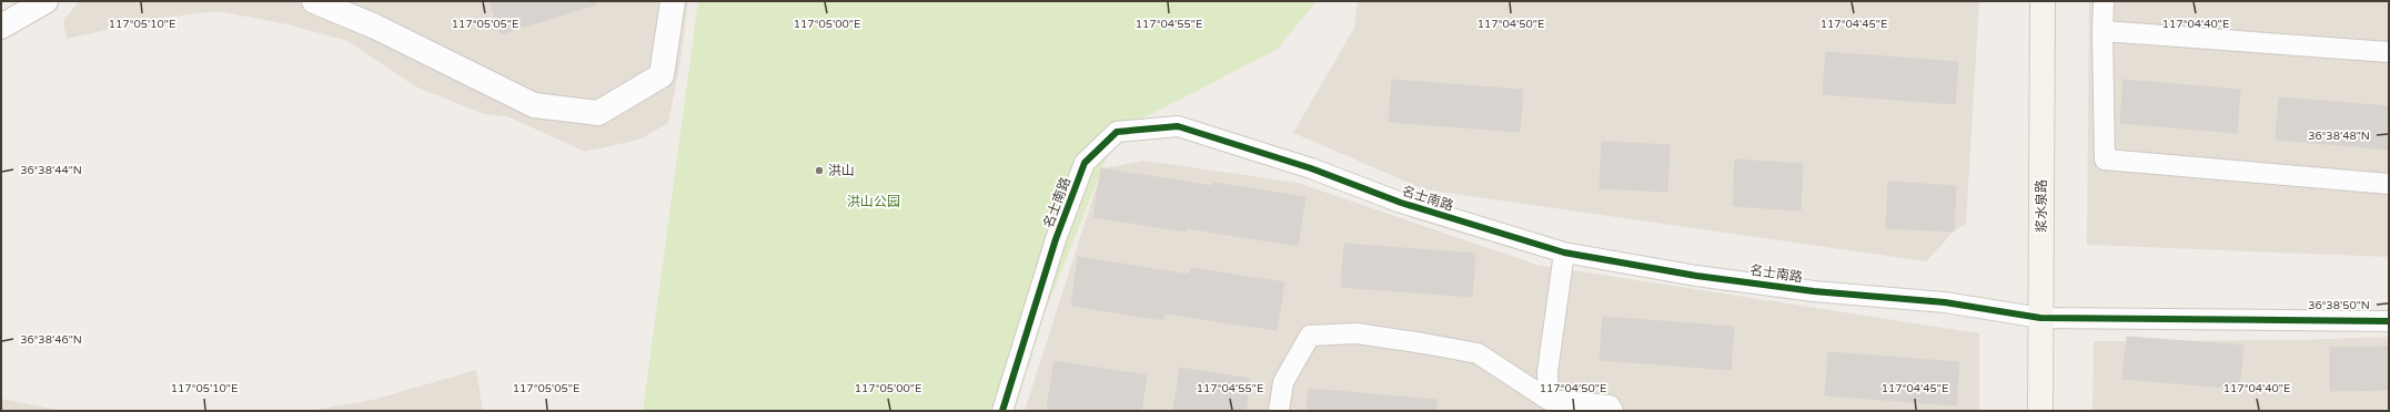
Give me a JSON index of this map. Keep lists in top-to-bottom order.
{
  "streets": {
    "main road": ["浆水泉路"],
    "street": ["名士南路"]
  },
  "crossings": [
    ["名士南路", "浆水泉路"]
  ],
  "parks": ["洪山公园"],
  "places": ["洪山"],
  "coordinates": [
    "117°05'10\"E",
    "117°05'05\"E",
    "117°05'00\"E",
    "117°04'55\"E",
    "117°04'50\"E",
    "117°04'45\"E",
    "117°04'40\"E",
    "36°38'48\"N",
    "36°38'44\"N",
    "36°38'50\"N",
    "36°38'46\"N"
  ]
}
